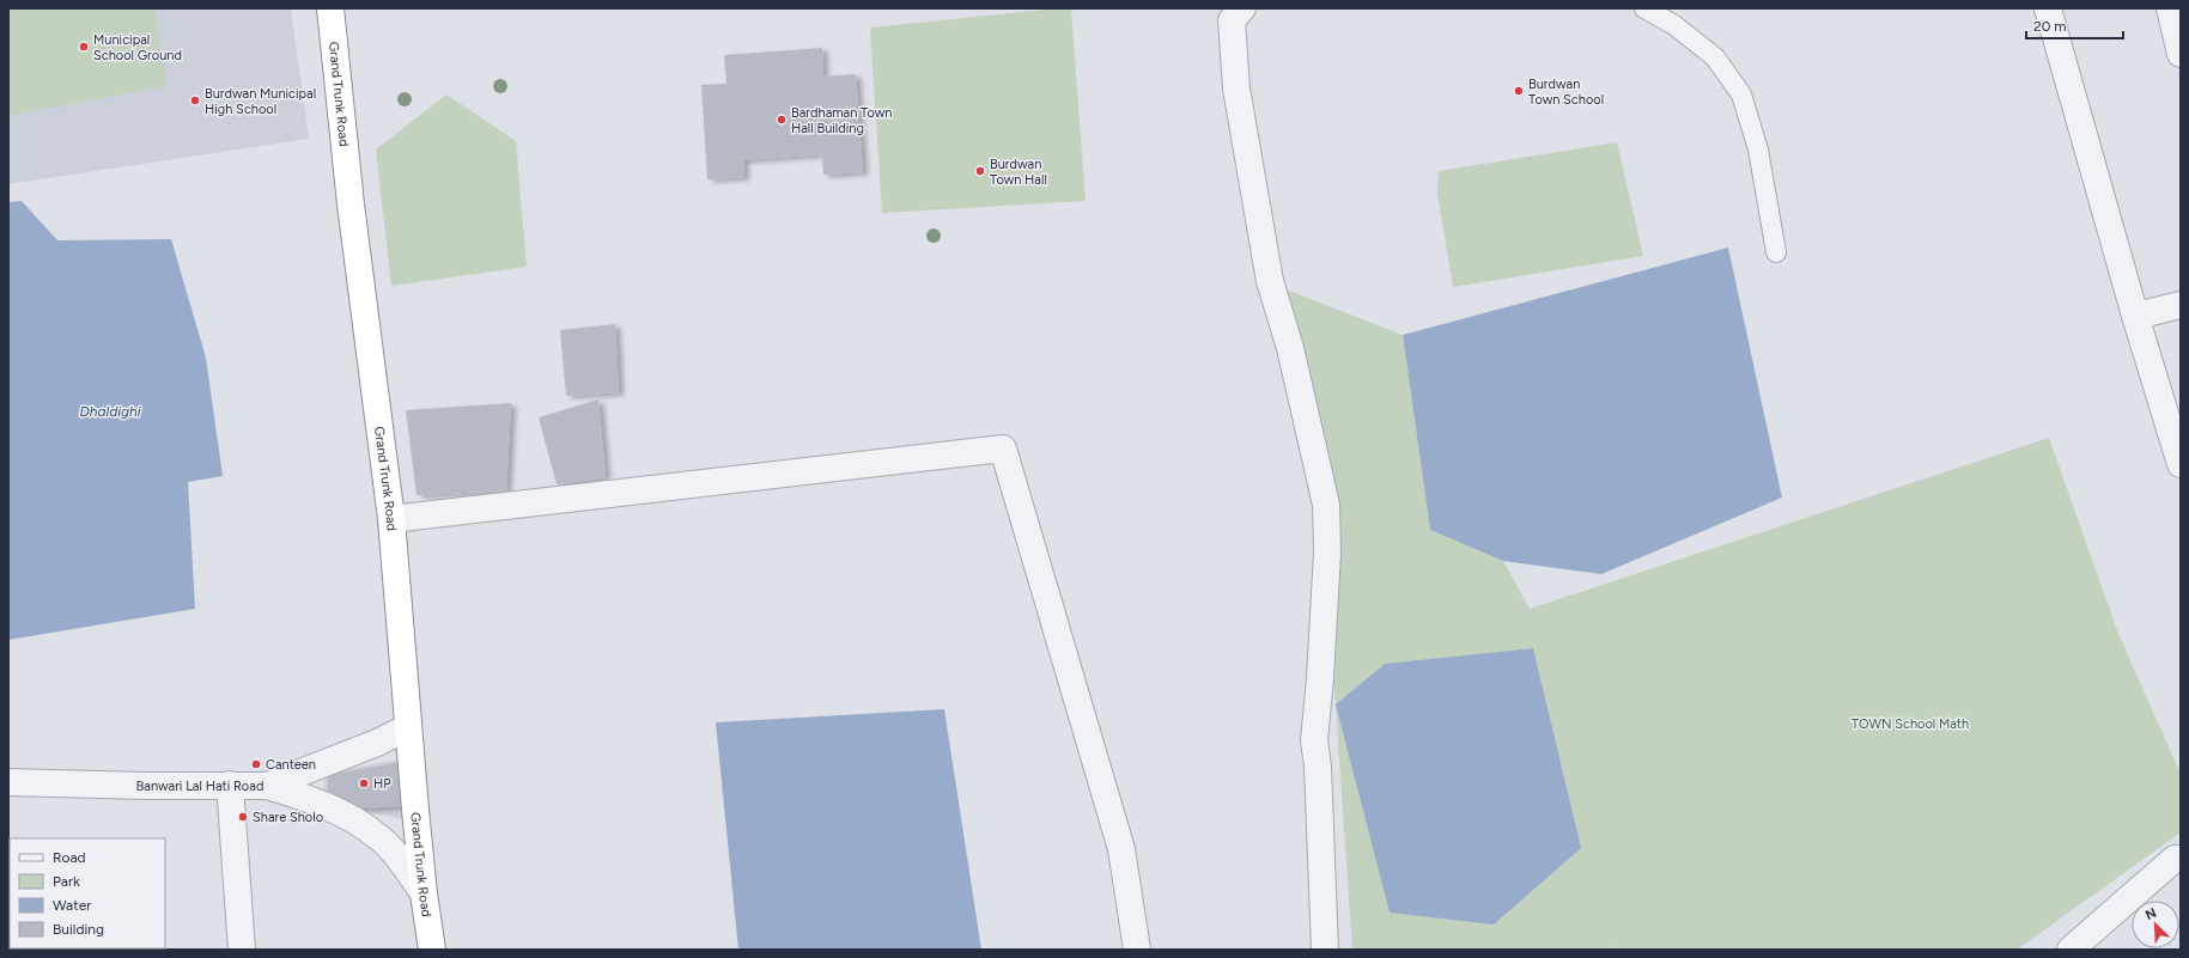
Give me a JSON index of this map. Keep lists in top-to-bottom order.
{
  "streets": {
    "highway": ["Grand Trunk Road"],
    "street": ["Banwari Lal Hati Road"]
  },
  "crossings": [
    ["Grand Trunk Road", "Banwari Lal Hati Road"]
  ],
  "water": ["Dhaldighi"],
  "parks": ["TOWN School Math"],
  "places": [
    "Municipal School Ground",
    "Burdwan Town School",
    "Burdwan Municipal High School",
    "Bardhaman Town Hall Building",
    "Burdwan Town Hall",
    "Canteen",
    "HP",
    "Share Sholo"
  ],
  "legend": [
    "Road",
    "Park",
    "Water",
    "Building"
  ],
  "scale_bar": "20 m",
  "north": "top left"
}
